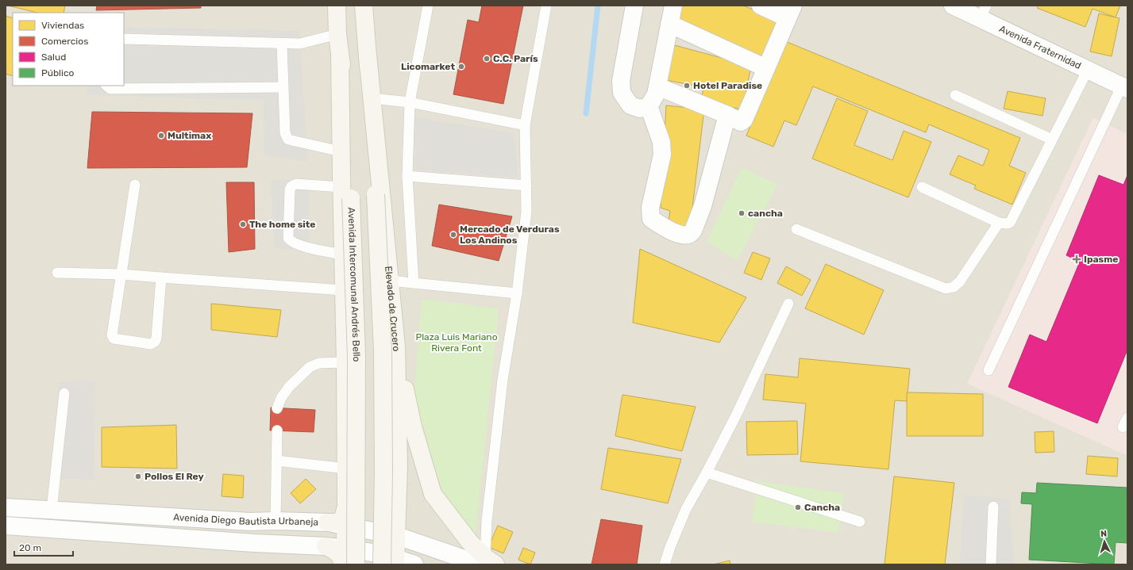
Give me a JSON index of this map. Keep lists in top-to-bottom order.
{
  "streets": {
    "main road": ["Avenida Intercomunal Andrés Bello", "Elevado de Crucero"],
    "street": ["Avenida Fraternidad", "Avenida Diego Bautista Urbaneja"]
  },
  "crossings": [
    ["Elevado de Crucero", "Avenida Diego Bautista Urbaneja"]
  ],
  "parks": ["Plaza Luis Mariano Rivera Font"],
  "places": {
    "other": [
      "C.C. París",
      "Licomarket",
      "Hotel Paradise",
      "Multimax",
      "cancha",
      "The home site",
      "Mercado de Verduras Los Andinos",
      "Pollos El Rey",
      "Cancha"
    ],
    "health": ["Ipasme"]
  },
  "legend": [
    "Viviendas",
    "Comercios",
    "Salud",
    "Público"
  ],
  "scale_bar": "20 m",
  "north": "top"
}
